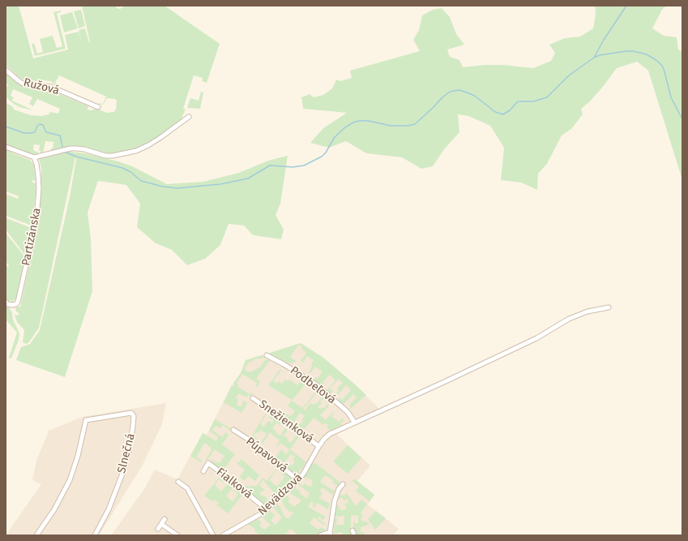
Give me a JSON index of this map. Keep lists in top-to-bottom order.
{
  "streets": {
    "street": [
      "Ružová",
      "Partizánska",
      "Podbeľová",
      "Snežienková",
      "Slnečná",
      "Púpavová",
      "Fialková",
      "Nevädzová"
    ]
  },
  "crossings": [
    ["Podbeľová", "Nevädzová"],
    ["Snežienková", "Nevädzová"],
    ["Púpavová", "Nevädzová"],
    ["Fialková", "Nevädzová"]
  ]
}
